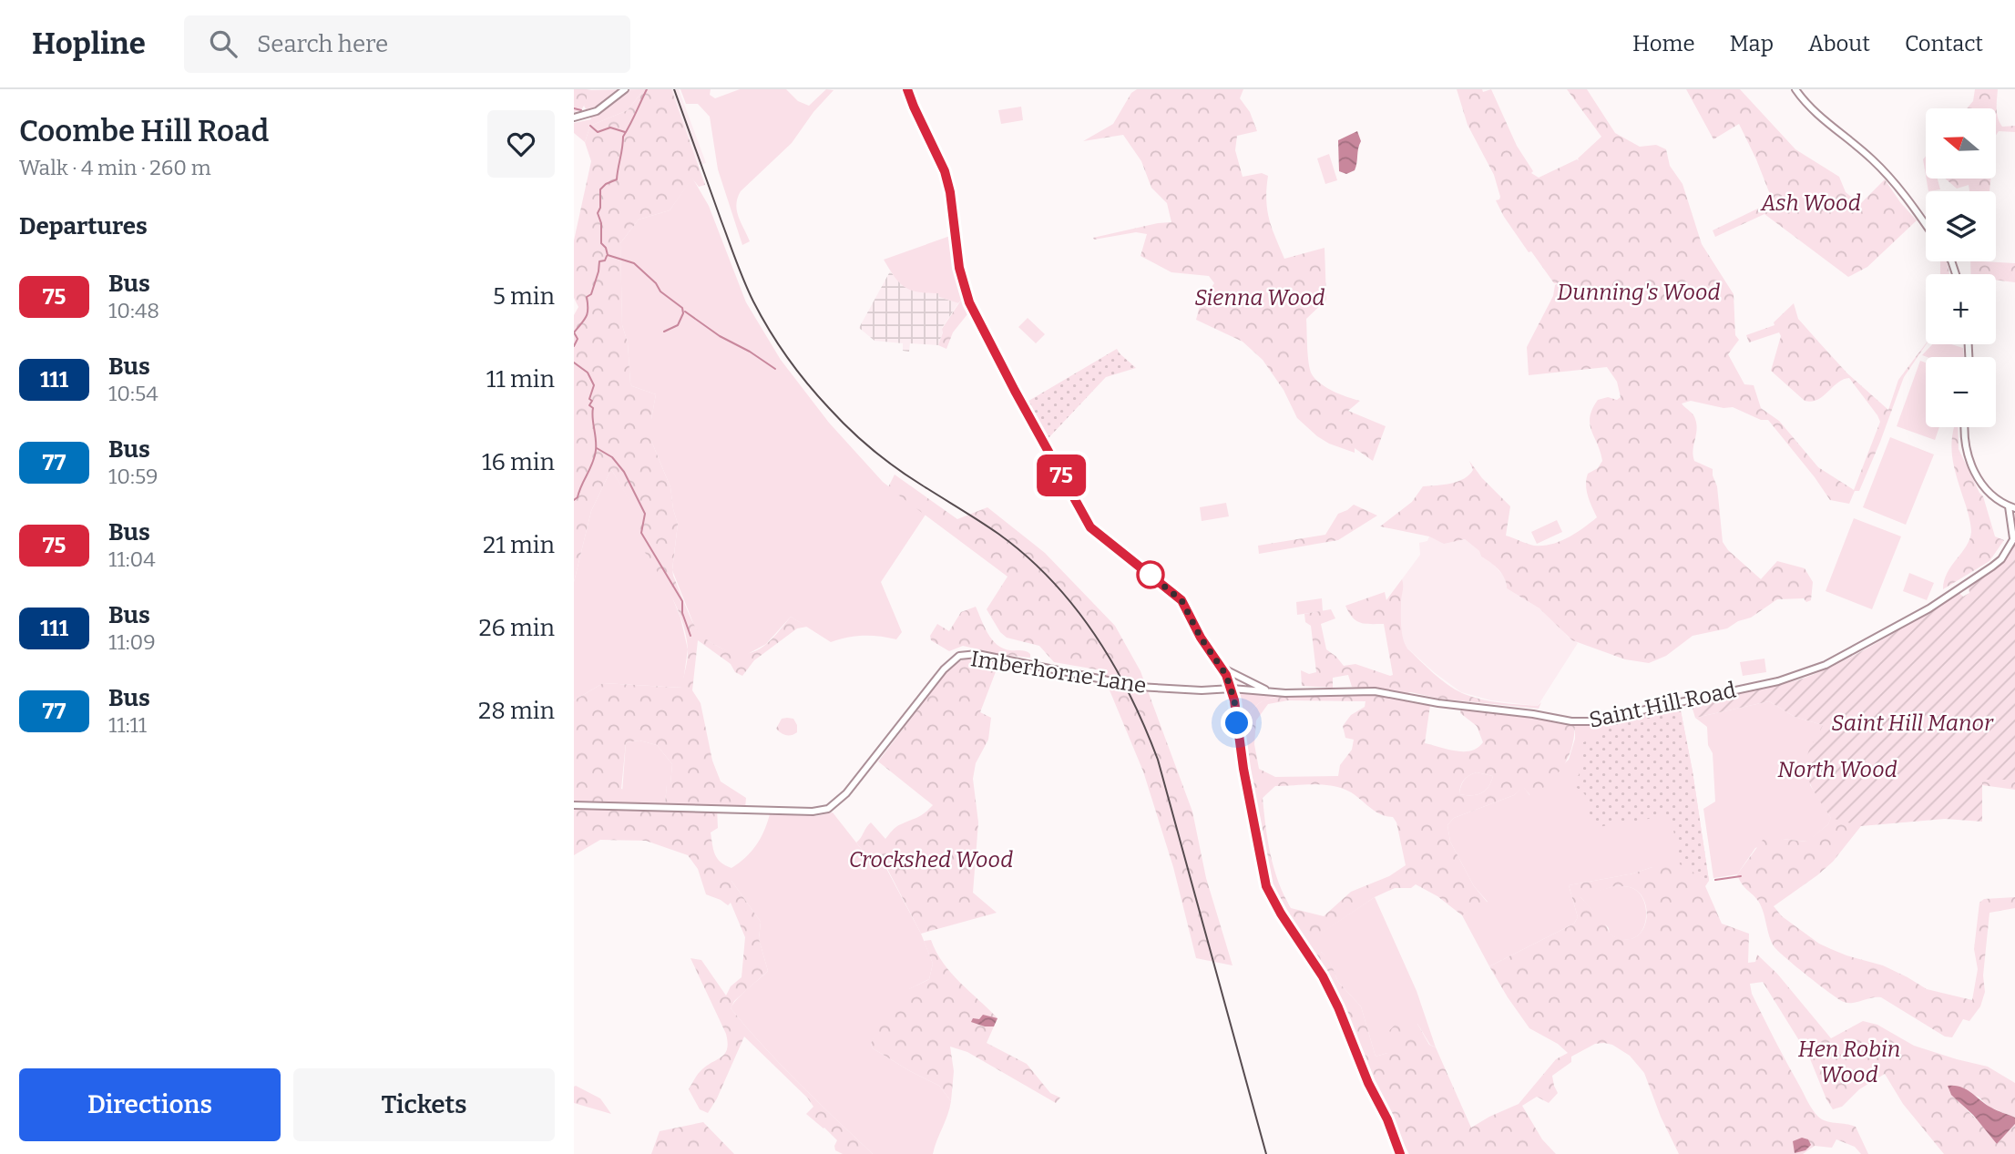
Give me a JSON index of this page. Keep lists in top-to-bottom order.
{
  "streets": {
    "street": ["Imberhorne Lane", "Saint Hill Road"]
  },
  "crossings": [
    ["Imberhorne Lane", "Saint Hill Road"]
  ],
  "parks": [
    "Ash Wood",
    "Dunning's Wood",
    "Sienna Wood",
    "Saint Hill Manor",
    "North Wood",
    "Crockshed Wood",
    "Hen Robin Wood"
  ],
  "lines": ["bus line 75"],
  "north": "left",
  "page": {
    "header": "Hopline",
    "search": "Search here",
    "nav": [
      "Home",
      "Map",
      "About",
      "Contact"
    ],
    "heading": [
      ["Coombe Hill Road", "Walk · 4 min · 260 m"],
      "Departures"
    ],
    "on_map": "75",
    "map_buttons": ["+", "−"],
    "list": [
      {
        "mark": "75",
        "name": "Bus",
        "note": "10:48",
        "value": "5 min"
      },
      {
        "mark": "111",
        "name": "Bus",
        "note": "10:54",
        "value": "11 min"
      },
      {
        "mark": "77",
        "name": "Bus",
        "note": "10:59",
        "value": "16 min"
      },
      {
        "mark": "75",
        "name": "Bus",
        "note": "11:04",
        "value": "21 min"
      },
      {
        "mark": "111",
        "name": "Bus",
        "note": "11:09",
        "value": "26 min"
      },
      {
        "mark": "77",
        "name": "Bus",
        "note": "11:11",
        "value": "28 min"
      }
    ],
    "buttons": ["Directions", "Tickets"]
  }
}
